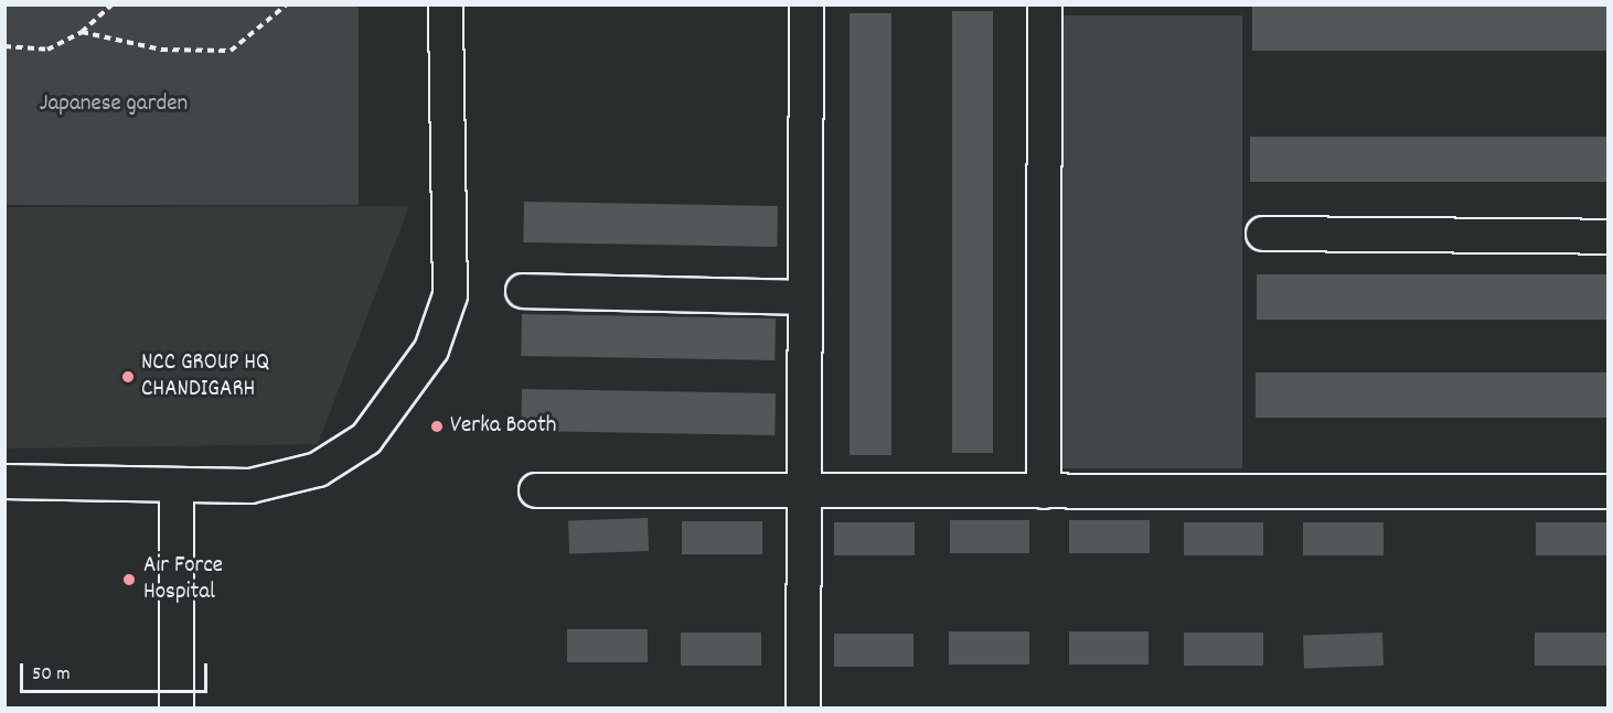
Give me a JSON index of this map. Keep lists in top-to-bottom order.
{
  "parks": ["Japanese garden"],
  "places": ["NCC GROUP HQ CHANDIGARH", "Verka Booth", "Air Force Hospital"],
  "scale_bar": "50 m"
}
